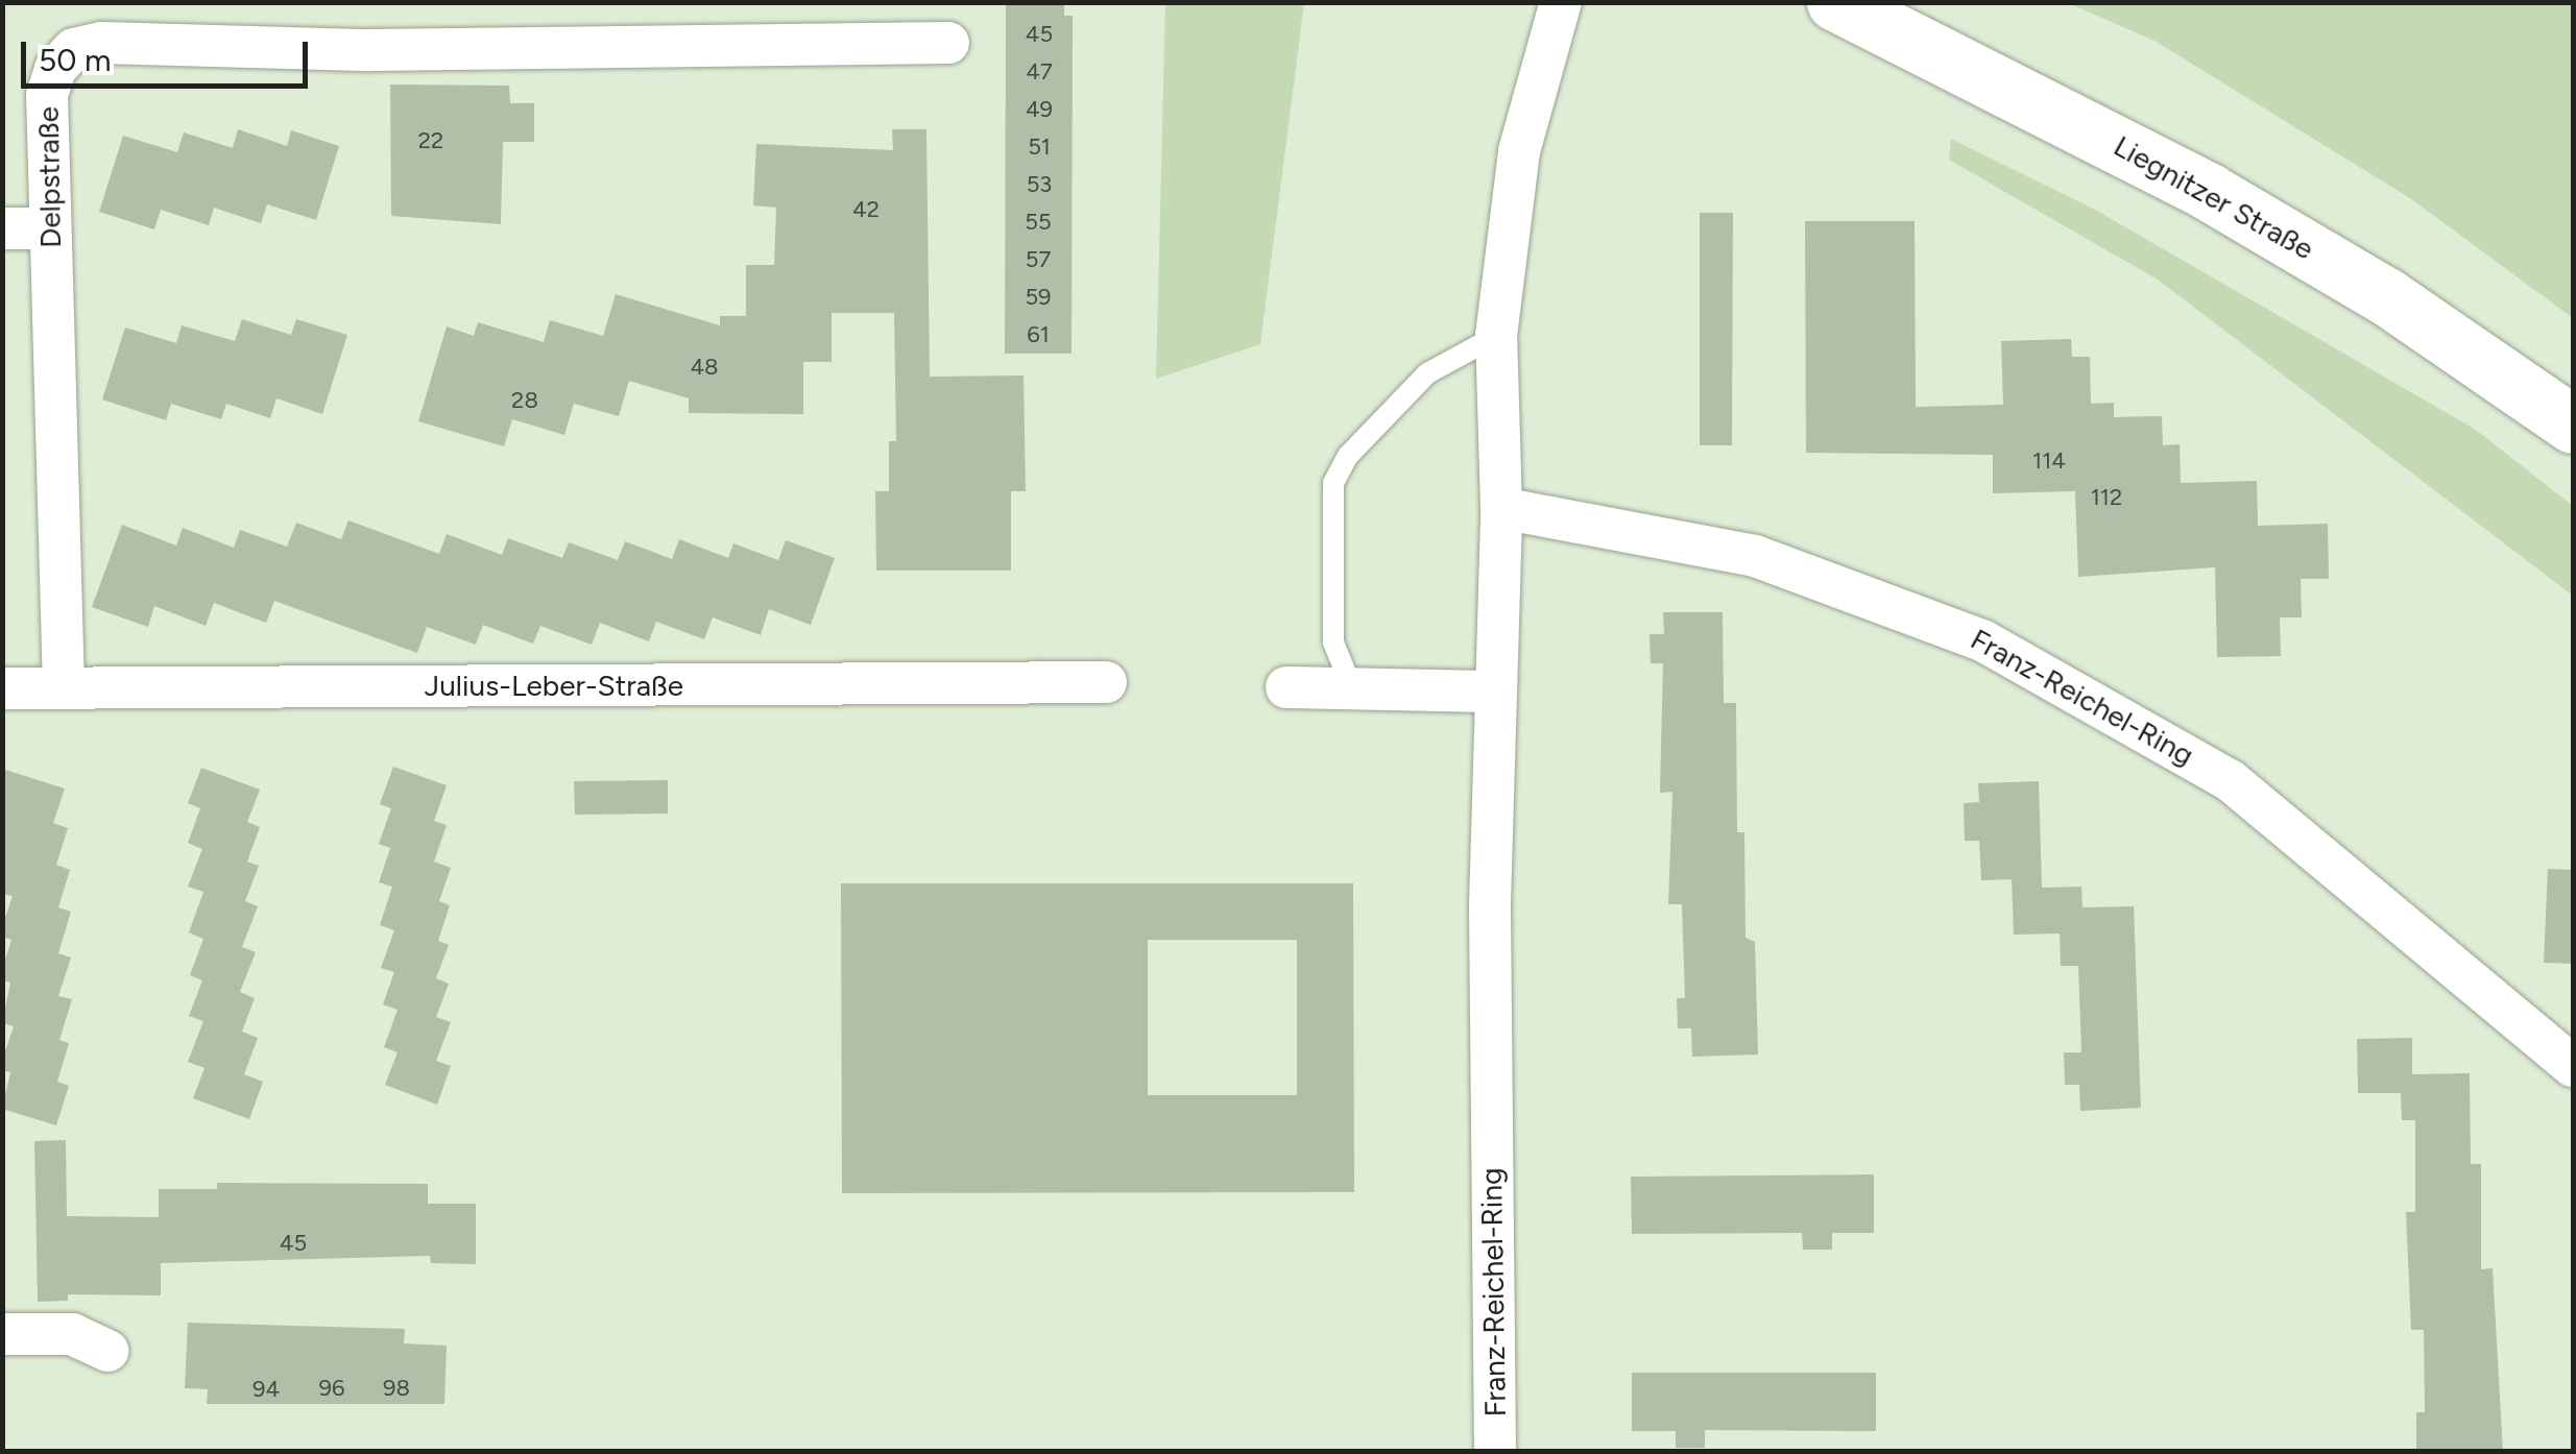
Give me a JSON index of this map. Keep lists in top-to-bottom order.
{
  "streets": {
    "main road": ["Liegnitzer Straße"],
    "street": ["Delpstraße", "Julius-Leber-Straße", "Franz-Reichel-Ring"]
  },
  "crossings": [
    ["Delpstraße", "Julius-Leber-Straße"]
  ],
  "house_numbers": [
    "45",
    "47",
    "49",
    "22",
    "51",
    "53",
    "42",
    "55",
    "57",
    "59",
    "61",
    "48",
    "28",
    "114",
    "112",
    "45",
    "96",
    "98",
    "94"
  ],
  "scale_bar": "50 m"
}
